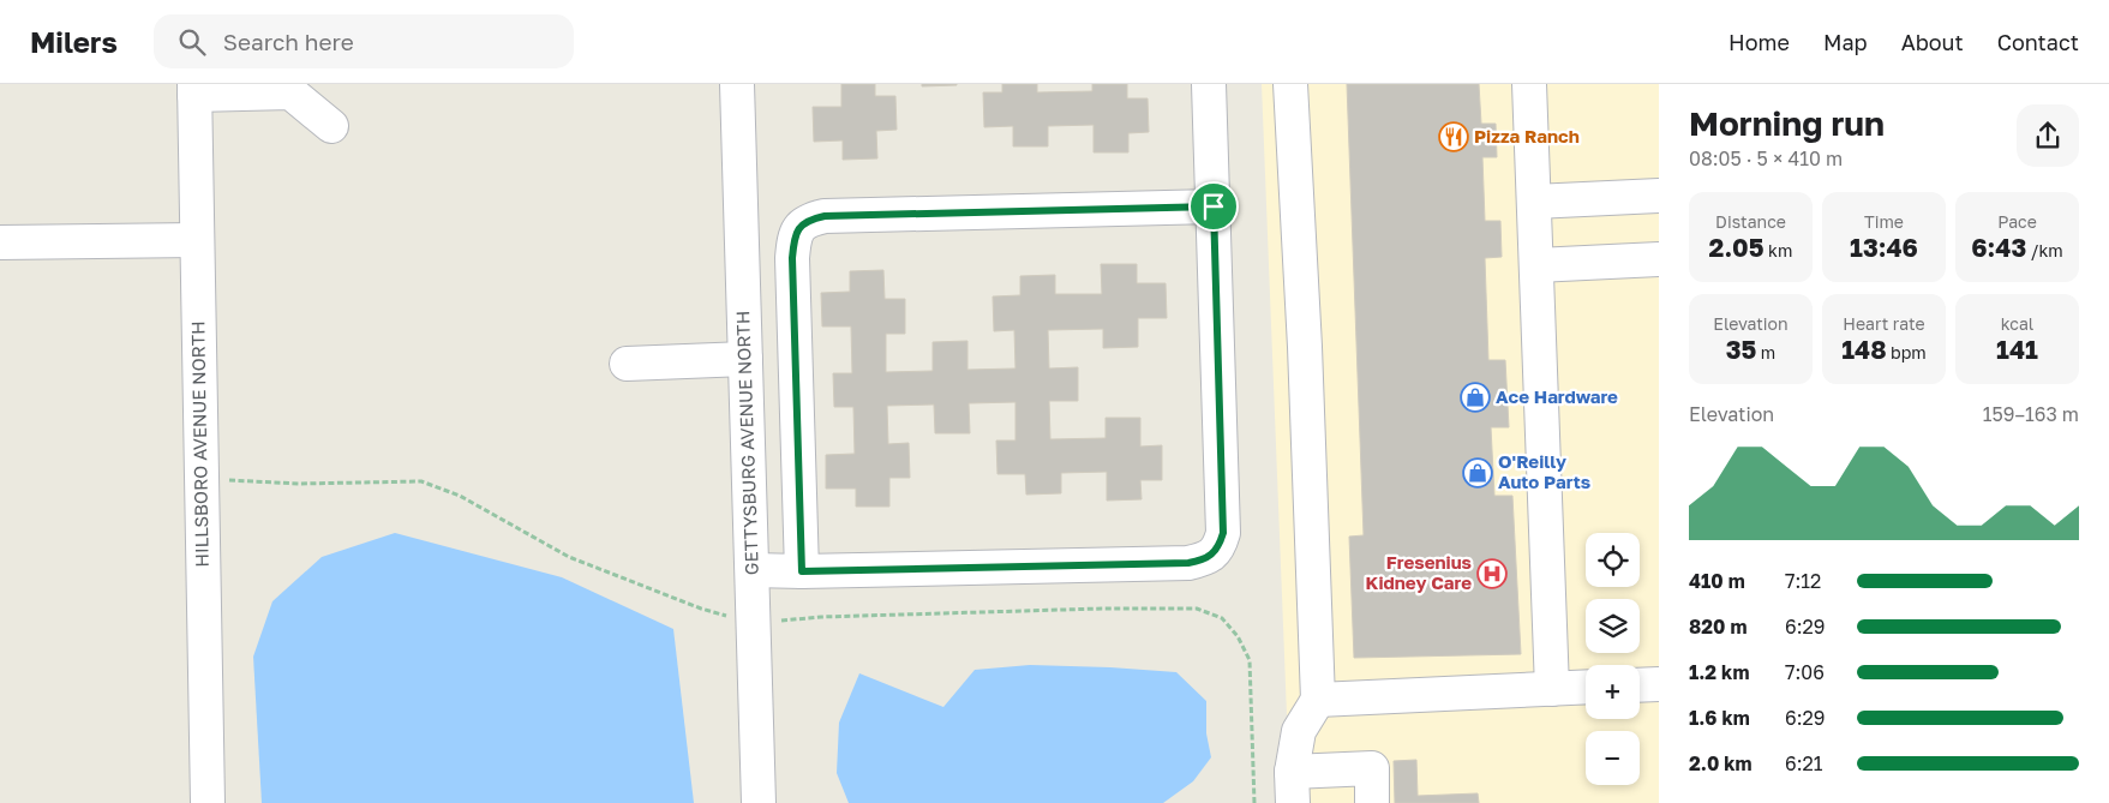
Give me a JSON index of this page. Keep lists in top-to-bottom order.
{
  "streets": {
    "street": ["GETTYSBURG AVENUE NORTH", "HILLSBORO AVENUE NORTH"]
  },
  "places": {
    "restaurant": ["Pizza Ranch"],
    "shop": ["Ace Hardware", "O'Reilly Auto Parts"],
    "hospital": ["Fresenius Kidney Care"]
  },
  "page": {
    "header": "Milers",
    "search": "Search here",
    "nav": [
      "Home",
      "Map",
      "About",
      "Contact"
    ],
    "heading": ["Morning run", "08:05 · 5 × 410 m"],
    "stats": [
      ["Distance", "2.05 km"],
      ["Time", "13:46"],
      ["Pace", "6:43 /km"],
      ["Elevation", "35 m"],
      ["Heart rate", "148 bpm"],
      ["kcal", "141"]
    ],
    "chart": ["Elevation", "159–163 m"],
    "map_buttons": ["+", "−"],
    "list": [
      {
        "name": "410 m",
        "note": "7:12"
      },
      {
        "name": "820 m",
        "note": "6:29"
      },
      {
        "name": "1.2 km",
        "note": "7:06"
      },
      {
        "name": "1.6 km",
        "note": "6:29"
      },
      {
        "name": "2.0 km",
        "note": "6:21"
      }
    ]
  }
}
